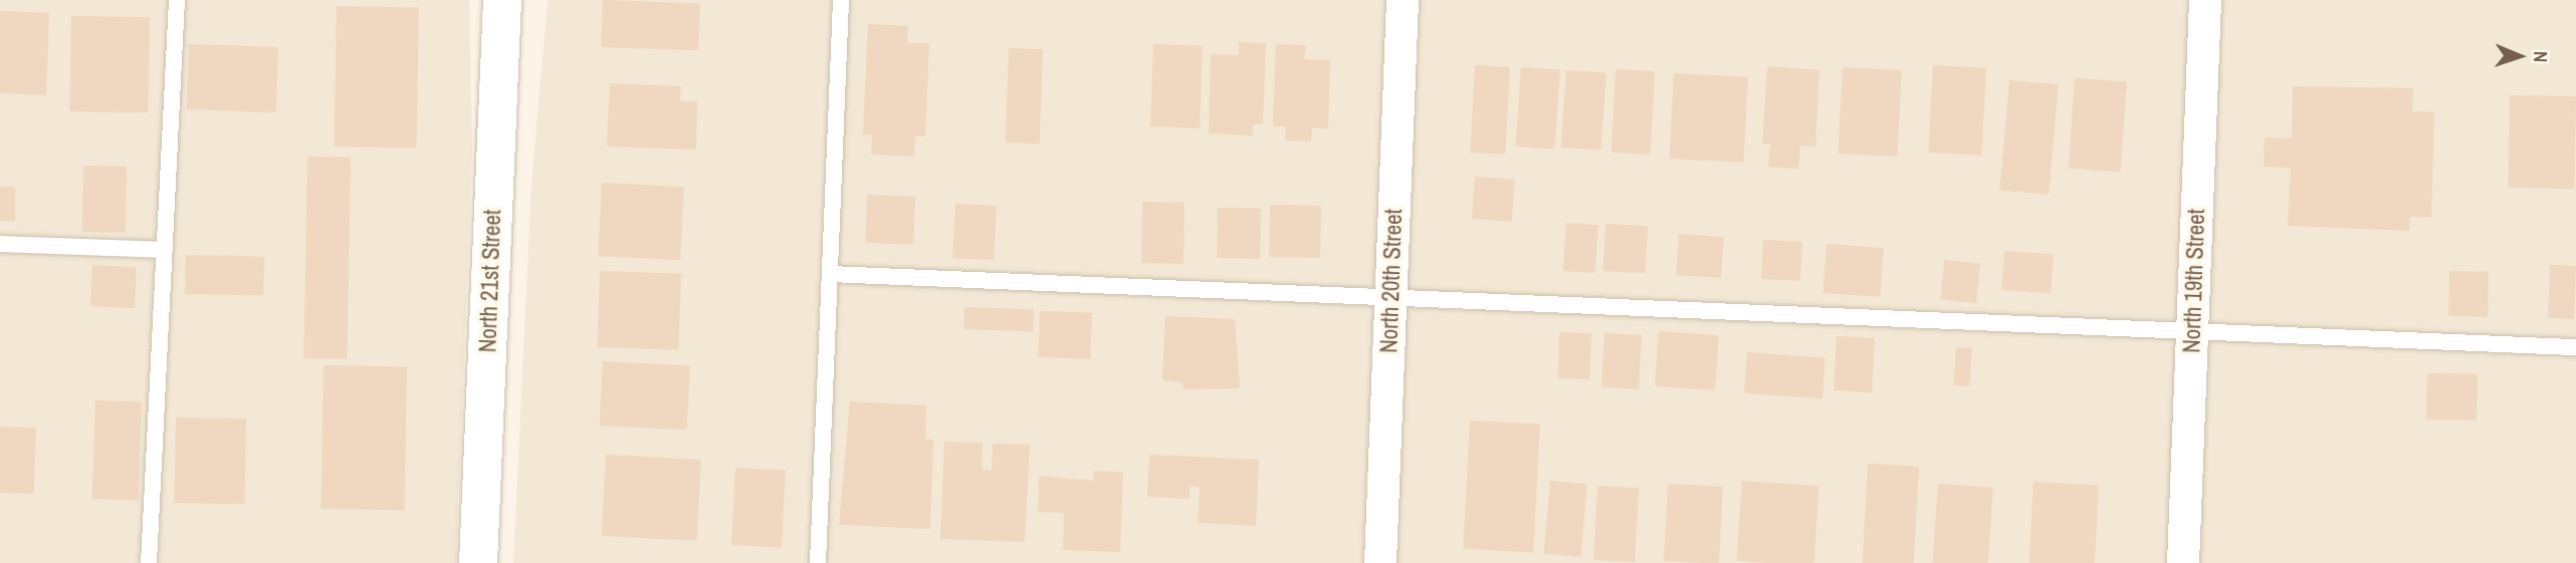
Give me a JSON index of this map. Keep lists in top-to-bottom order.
{
  "streets": {
    "street": ["North 21st Street", "North 20th Street", "North 19th Street"]
  },
  "north": "right"
}
